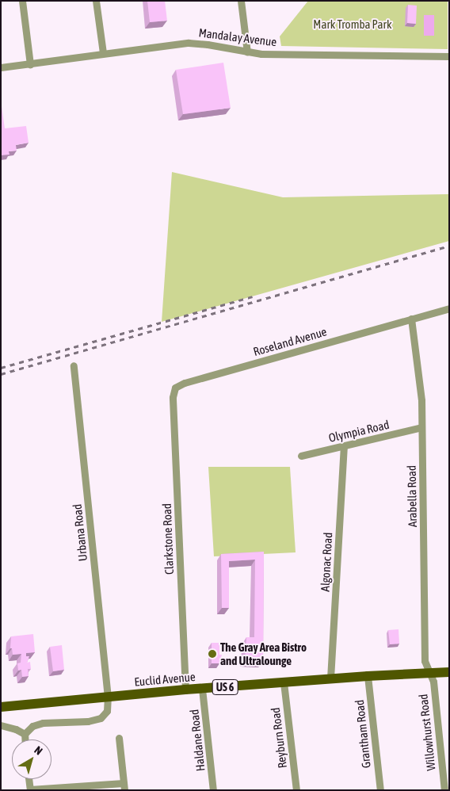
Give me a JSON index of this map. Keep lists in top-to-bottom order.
{
  "streets": {
    "main road": ["Euclid Avenue", "US 6"],
    "street": [
      "Mandalay Avenue",
      "Roseland Avenue",
      "Olympia Road",
      "Arabella Road",
      "Urbana Road",
      "Clarkstone Road",
      "Algonac Road",
      "Willowhurst Road",
      "Grantham Road",
      "Reyburn Road",
      "Haldane Road"
    ]
  },
  "crossings": [
    ["Roseland Avenue", "Arabella Road"],
    ["Roseland Avenue", "Clarkstone Road"],
    ["Olympia Road", "Arabella Road"],
    ["Olympia Road", "Algonac Road"],
    ["Arabella Road", "Euclid Avenue"],
    ["Arabella Road", "Willowhurst Road"],
    ["Urbana Road", "Euclid Avenue"],
    ["Clarkstone Road", "Euclid Avenue"],
    ["Algonac Road", "Euclid Avenue"],
    ["Euclid Avenue", "Willowhurst Road"],
    ["Euclid Avenue", "Grantham Road"],
    ["Euclid Avenue", "Reyburn Road"],
    ["Euclid Avenue", "Haldane Road"]
  ],
  "parks": ["Mark Tromba Park"],
  "places": ["The Gray Area Bistro and Ultralounge"],
  "north": "top right"
}
